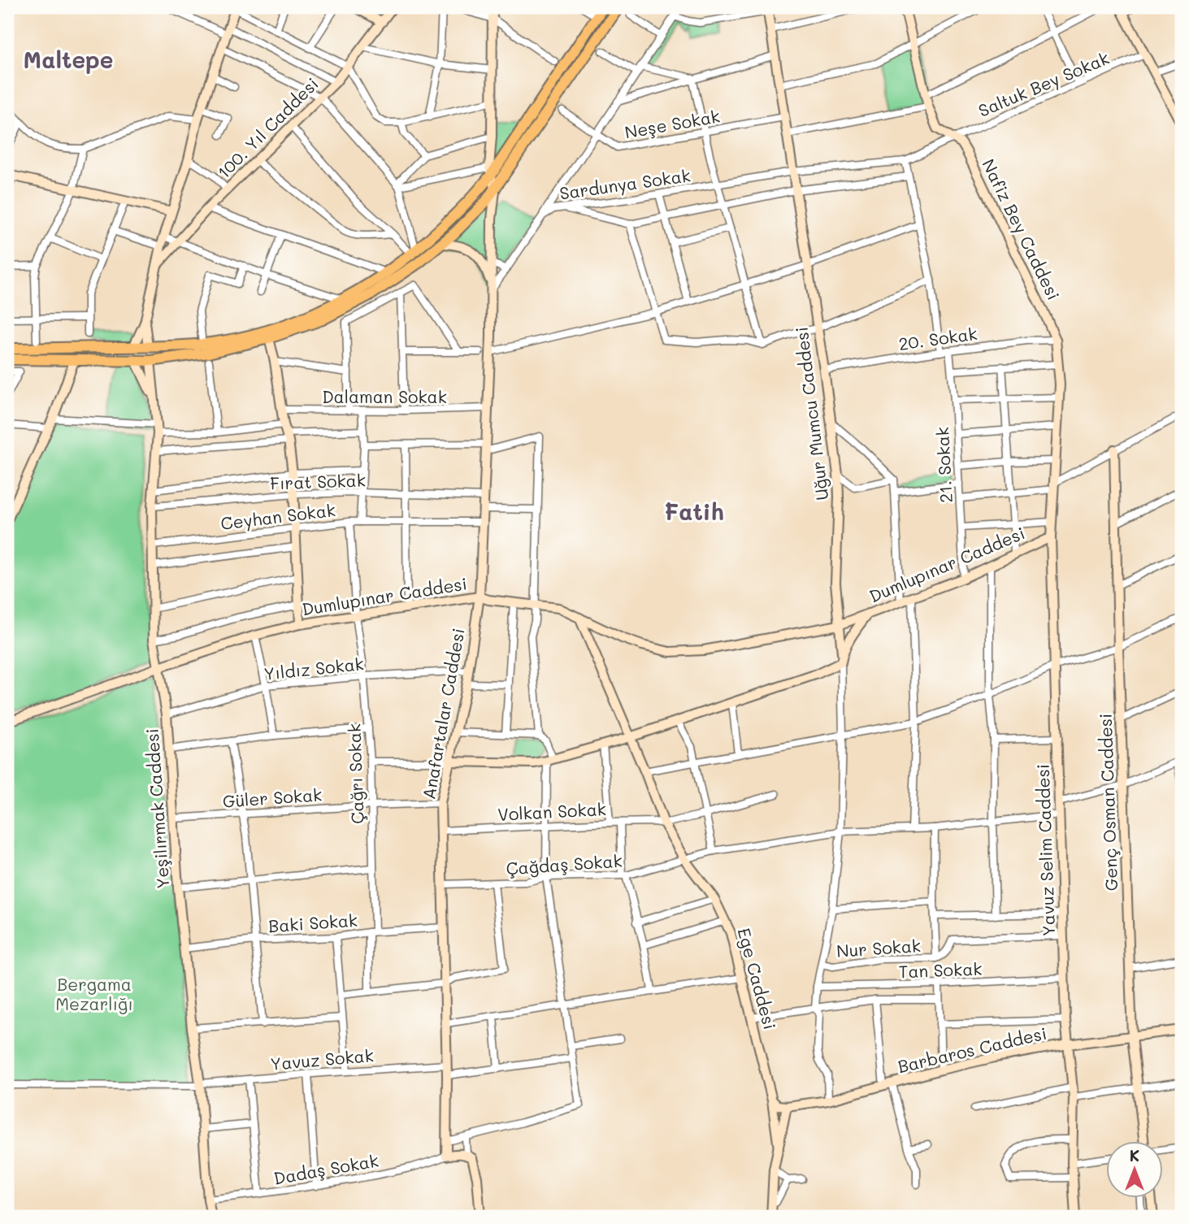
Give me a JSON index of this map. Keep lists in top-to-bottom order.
{
  "streets": {
    "street": [
      "Saltuk Bey Sokak",
      "Neşe Sokak",
      "100. Yıl Caddesi",
      "Sardunya Sokak",
      "Nafiz Bey Caddesi",
      "20. Sokak",
      "Dalaman Sokak",
      "Uğur Mumcu Caddesi",
      "21. Sokak",
      "Fırat Sokak",
      "Ceyhan Sokak",
      "Dumlupınar Caddesi",
      "Yıldız Sokak",
      "Anafartalar Caddesi",
      "Çağrı Sokak",
      "Güler Sokak",
      "Genç Osman Caddesi",
      "Yeşilırmak Caddesi",
      "Volkan Sokak",
      "Yavuz Selim Caddesi",
      "Çağdaş Sokak",
      "Baki Sokak",
      "Nur Sokak",
      "Tan Sokak",
      "Ege Caddesi",
      "Barbaros Caddesi",
      "Yavuz Sokak",
      "Dadaş Sokak"
    ]
  },
  "crossings": [
    ["Saltuk Bey Sokak", "Sardunya Sokak"],
    ["Saltuk Bey Sokak", "Nafiz Bey Caddesi"],
    ["Neşe Sokak", "Uğur Mumcu Caddesi"],
    ["Sardunya Sokak", "Uğur Mumcu Caddesi"],
    ["Sardunya Sokak", "Anafartalar Caddesi"],
    ["Nafiz Bey Caddesi", "20. Sokak"],
    ["Nafiz Bey Caddesi", "Yavuz Selim Caddesi"],
    ["20. Sokak", "Uğur Mumcu Caddesi"],
    ["20. Sokak", "21. Sokak"],
    ["Dalaman Sokak", "Anafartalar Caddesi"],
    ["Uğur Mumcu Caddesi", "Dumlupınar Caddesi"],
    ["21. Sokak", "Dumlupınar Caddesi"],
    ["Fırat Sokak", "Anafartalar Caddesi"],
    ["Fırat Sokak", "Yeşilırmak Caddesi"],
    ["Ceyhan Sokak", "Anafartalar Caddesi"],
    ["Ceyhan Sokak", "Çağrı Sokak"],
    ["Ceyhan Sokak", "Yeşilırmak Caddesi"],
    ["Dumlupınar Caddesi", "Anafartalar Caddesi"],
    ["Dumlupınar Caddesi", "Çağrı Sokak"],
    ["Dumlupınar Caddesi", "Yeşilırmak Caddesi"],
    ["Dumlupınar Caddesi", "Yavuz Selim Caddesi"],
    ["Yıldız Sokak", "Anafartalar Caddesi"],
    ["Yıldız Sokak", "Çağrı Sokak"],
    ["Yıldız Sokak", "Yeşilırmak Caddesi"],
    ["Anafartalar Caddesi", "Güler Sokak"],
    ["Anafartalar Caddesi", "Volkan Sokak"],
    ["Anafartalar Caddesi", "Çağdaş Sokak"],
    ["Anafartalar Caddesi", "Baki Sokak"],
    ["Anafartalar Caddesi", "Yavuz Sokak"],
    ["Anafartalar Caddesi", "Dadaş Sokak"],
    ["Çağrı Sokak", "Güler Sokak"],
    ["Çağrı Sokak", "Baki Sokak"],
    ["Güler Sokak", "Yeşilırmak Caddesi"],
    ["Genç Osman Caddesi", "Barbaros Caddesi"],
    ["Yeşilırmak Caddesi", "Baki Sokak"],
    ["Yeşilırmak Caddesi", "Yavuz Sokak"],
    ["Yeşilırmak Caddesi", "Dadaş Sokak"],
    ["Volkan Sokak", "Ege Caddesi"],
    ["Yavuz Selim Caddesi", "Çağdaş Sokak"],
    ["Yavuz Selim Caddesi", "Nur Sokak"],
    ["Yavuz Selim Caddesi", "Tan Sokak"],
    ["Yavuz Selim Caddesi", "Barbaros Caddesi"],
    ["Çağdaş Sokak", "Ege Caddesi"],
    ["Ege Caddesi", "Barbaros Caddesi"]
  ],
  "districts": ["Maltepe", "Fatih"],
  "parks": ["Bergama Mezarlığı"],
  "north": "top"
}
